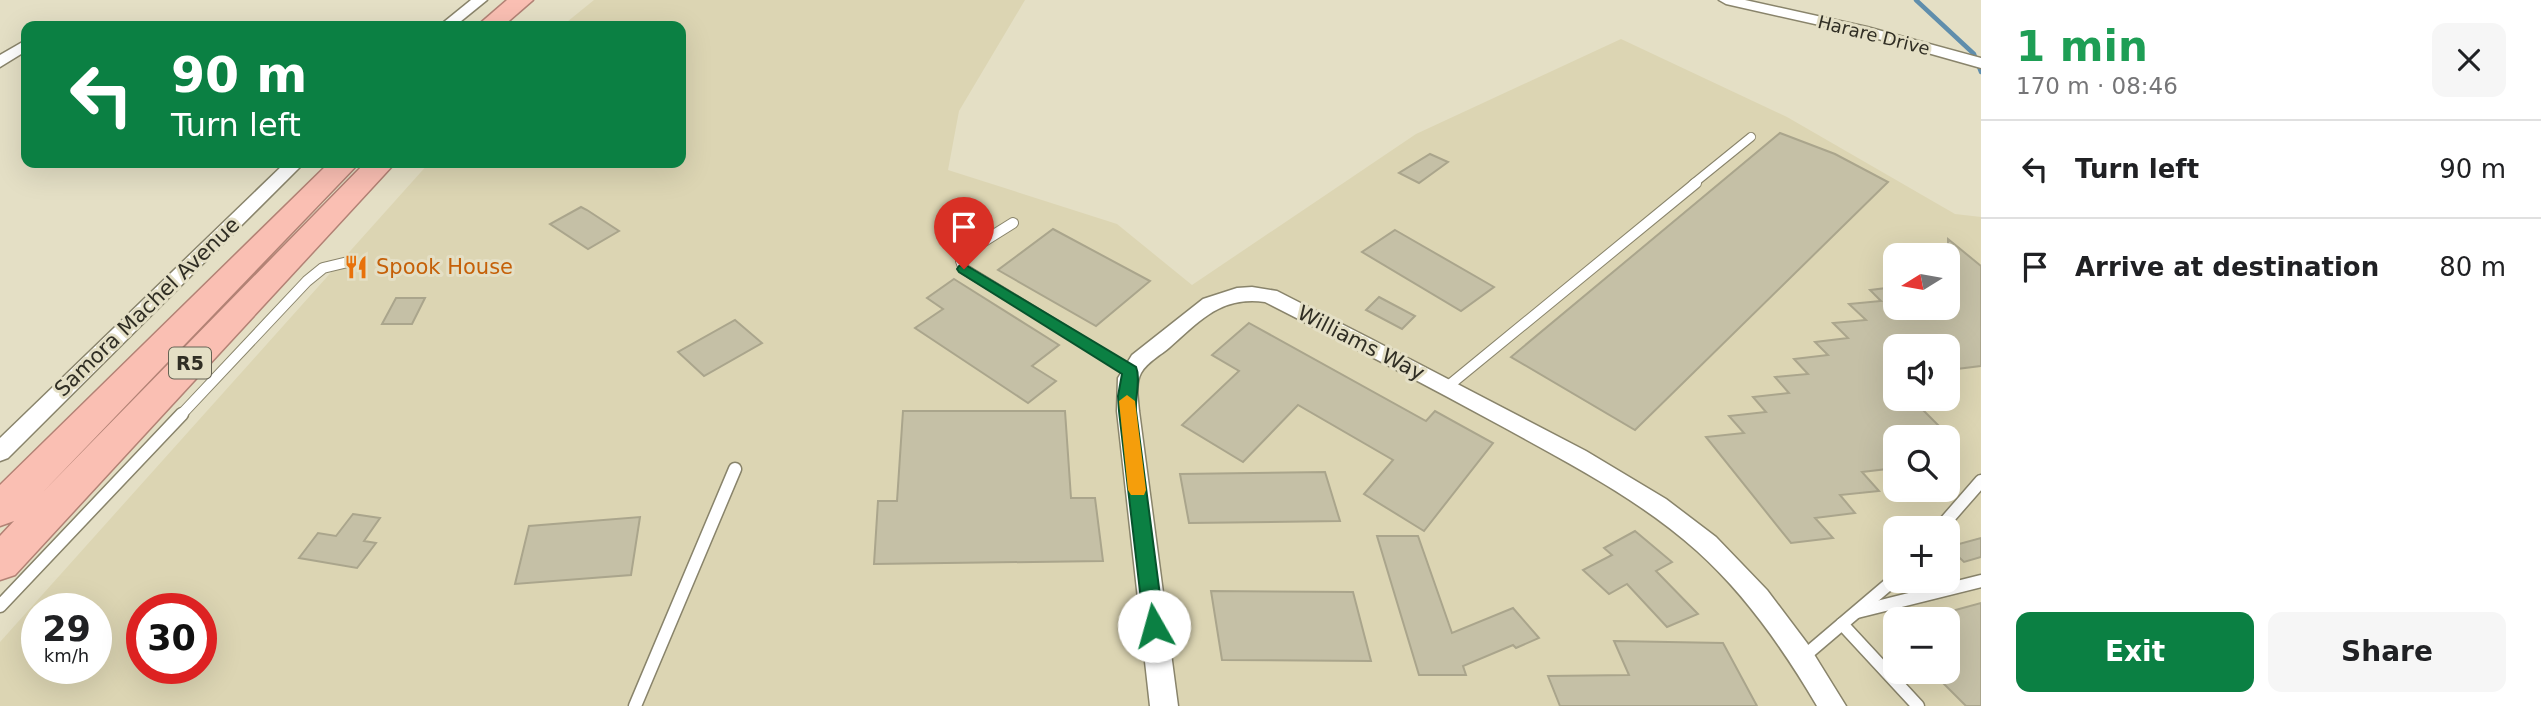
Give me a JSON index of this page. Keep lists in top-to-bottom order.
{
  "streets": {
    "highway": ["R5"],
    "street": ["Harare Drive", "Samora Machel Avenue", "Williams Way"]
  },
  "places": {
    "restaurant": ["Spook House"]
  },
  "north": "left",
  "page": {
    "heading": ["1 min", "170 m · 08:46"],
    "turn": ["90 m", "Turn left"],
    "list": [
      {
        "name": "Turn left",
        "value": "90 m"
      },
      {
        "name": "Arrive at destination",
        "value": "80 m"
      }
    ],
    "map_buttons": ["+", "−"],
    "speed": "29 km/h",
    "limit": "30",
    "buttons": ["Exit", "Share"]
  }
}
